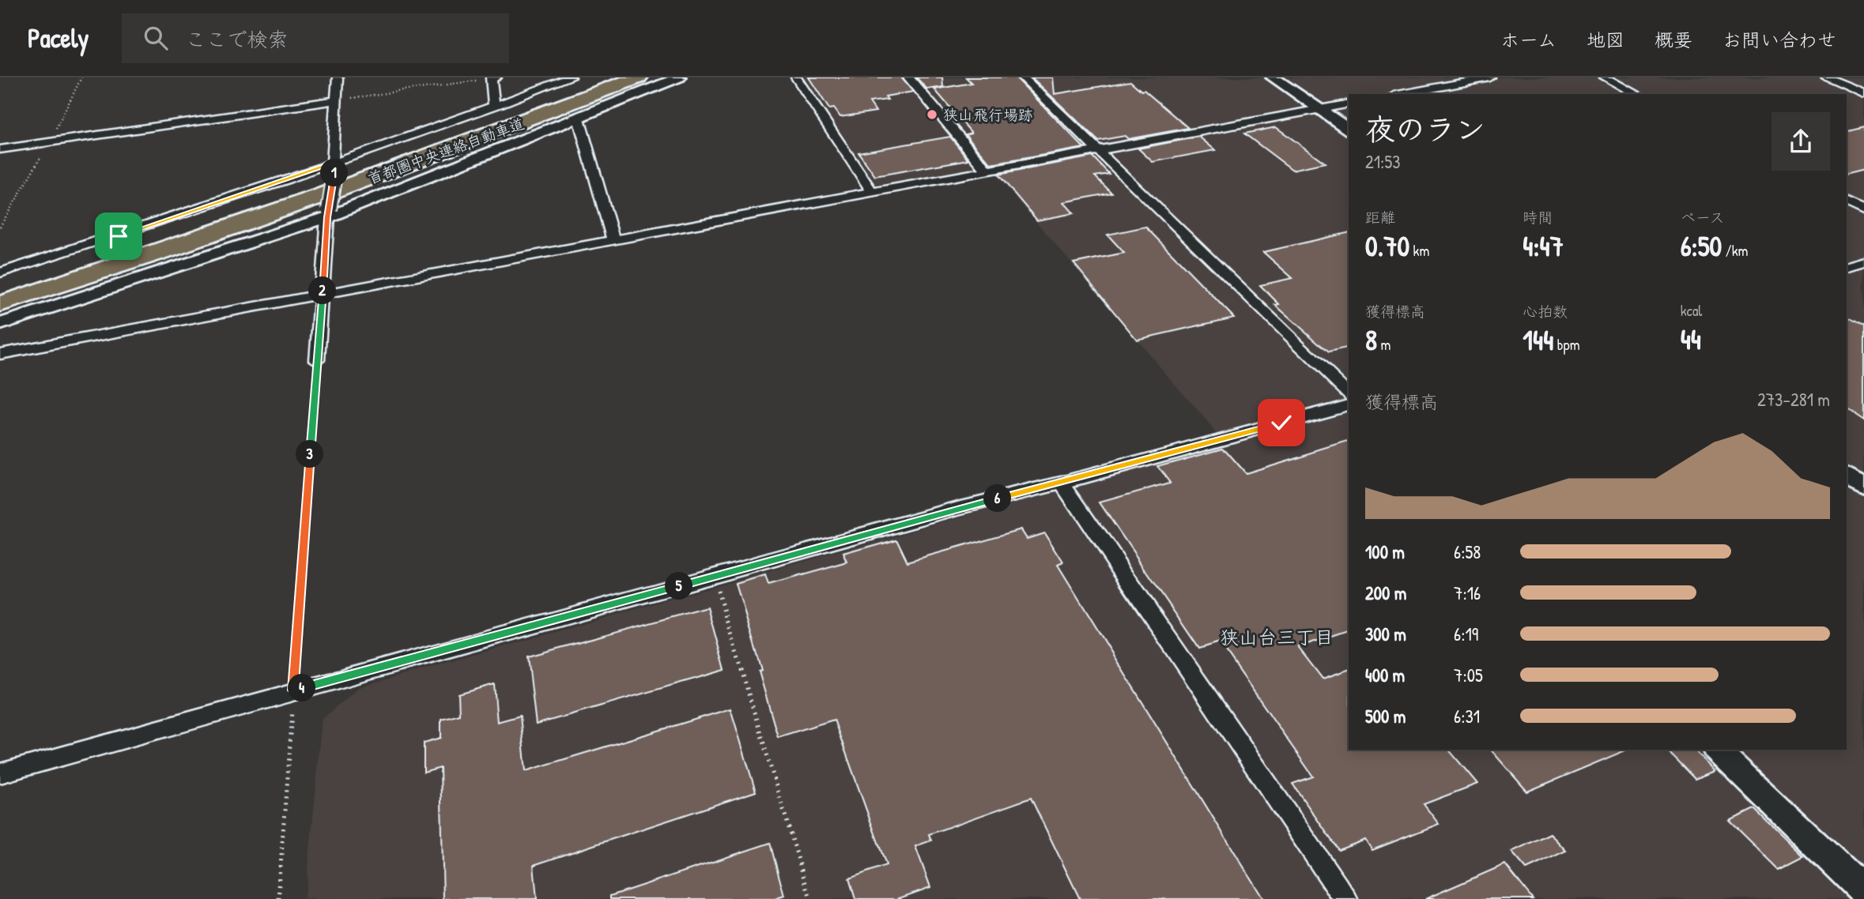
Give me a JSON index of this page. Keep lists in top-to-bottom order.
{
  "streets": {
    "highway": ["首都圏中央連絡自動車道"]
  },
  "districts": ["狭山台三丁目"],
  "places": ["狭山飛行場跡"],
  "page": {
    "header": "Pacely",
    "search": "ここで検索",
    "nav": [
      "ホーム",
      "地図",
      "概要",
      "お問い合わせ"
    ],
    "heading": ["夜のラン", "21:53"],
    "pins": [
      "1",
      "2",
      "3",
      "6",
      "5",
      "4"
    ],
    "stats": [
      ["距離", "0.70 km"],
      ["時間", "4:47"],
      ["ペース", "6:50 /km"],
      ["獲得標高", "8 m"],
      ["心拍数", "144 bpm"],
      ["kcal", "44"]
    ],
    "chart": ["獲得標高", "273–281 m"],
    "list": [
      {
        "name": "100 m",
        "note": "6:58"
      },
      {
        "name": "200 m",
        "note": "7:16"
      },
      {
        "name": "300 m",
        "note": "6:19"
      },
      {
        "name": "400 m",
        "note": "7:05"
      },
      {
        "name": "500 m",
        "note": "6:31"
      }
    ]
  }
}
